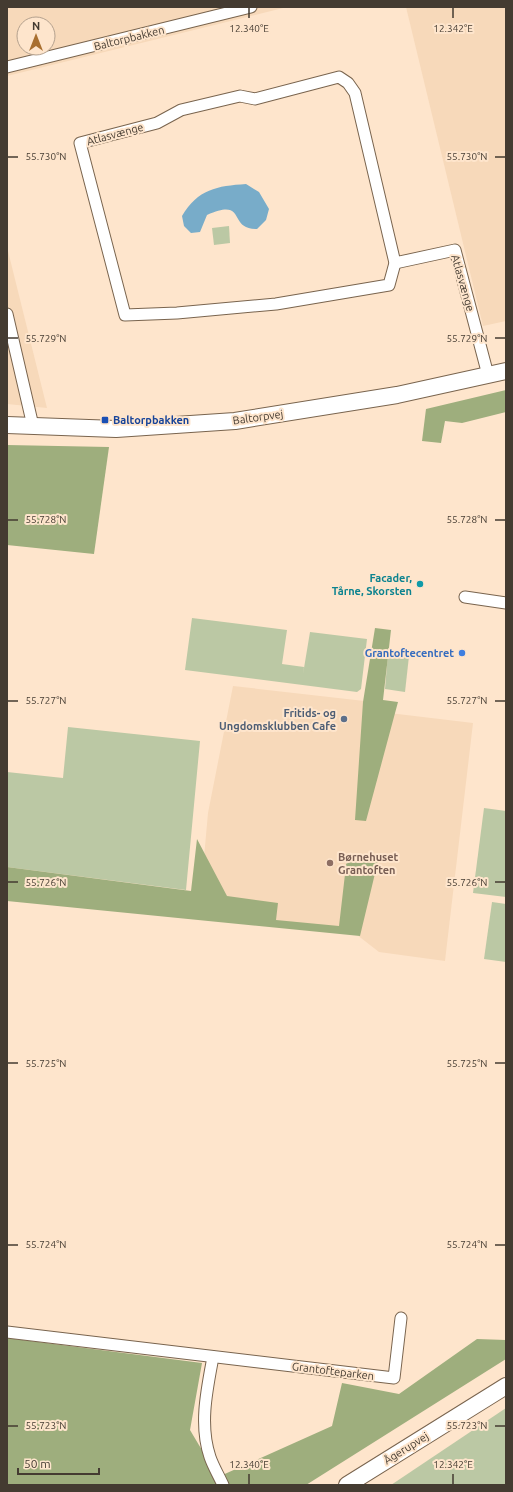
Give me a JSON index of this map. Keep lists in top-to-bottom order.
{
  "streets": {
    "street": [
      "Baltorpbakken",
      "Atlasvænge",
      "Baltorpvej",
      "Grantofteparken",
      "Ågerupvej"
    ]
  },
  "crossings": [
    ["Atlasvænge", "Baltorpvej"]
  ],
  "places": {
    "transit": ["Baltorpbakken"],
    "other": [
      "Facader, Tårne, Skorsten",
      "Grantoftecentret",
      "Fritids- og Ungdomsklubben Cafe",
      "Børnehuset Grantoften"
    ]
  },
  "scale_bar": "50 m",
  "north": "top",
  "coordinates": [
    "12.340°E",
    "12.342°E",
    "55.730°N",
    "55.729°N",
    "55.728°N",
    "55.727°N",
    "55.726°N",
    "55.725°N",
    "55.724°N",
    "55.723°N"
  ]
}
